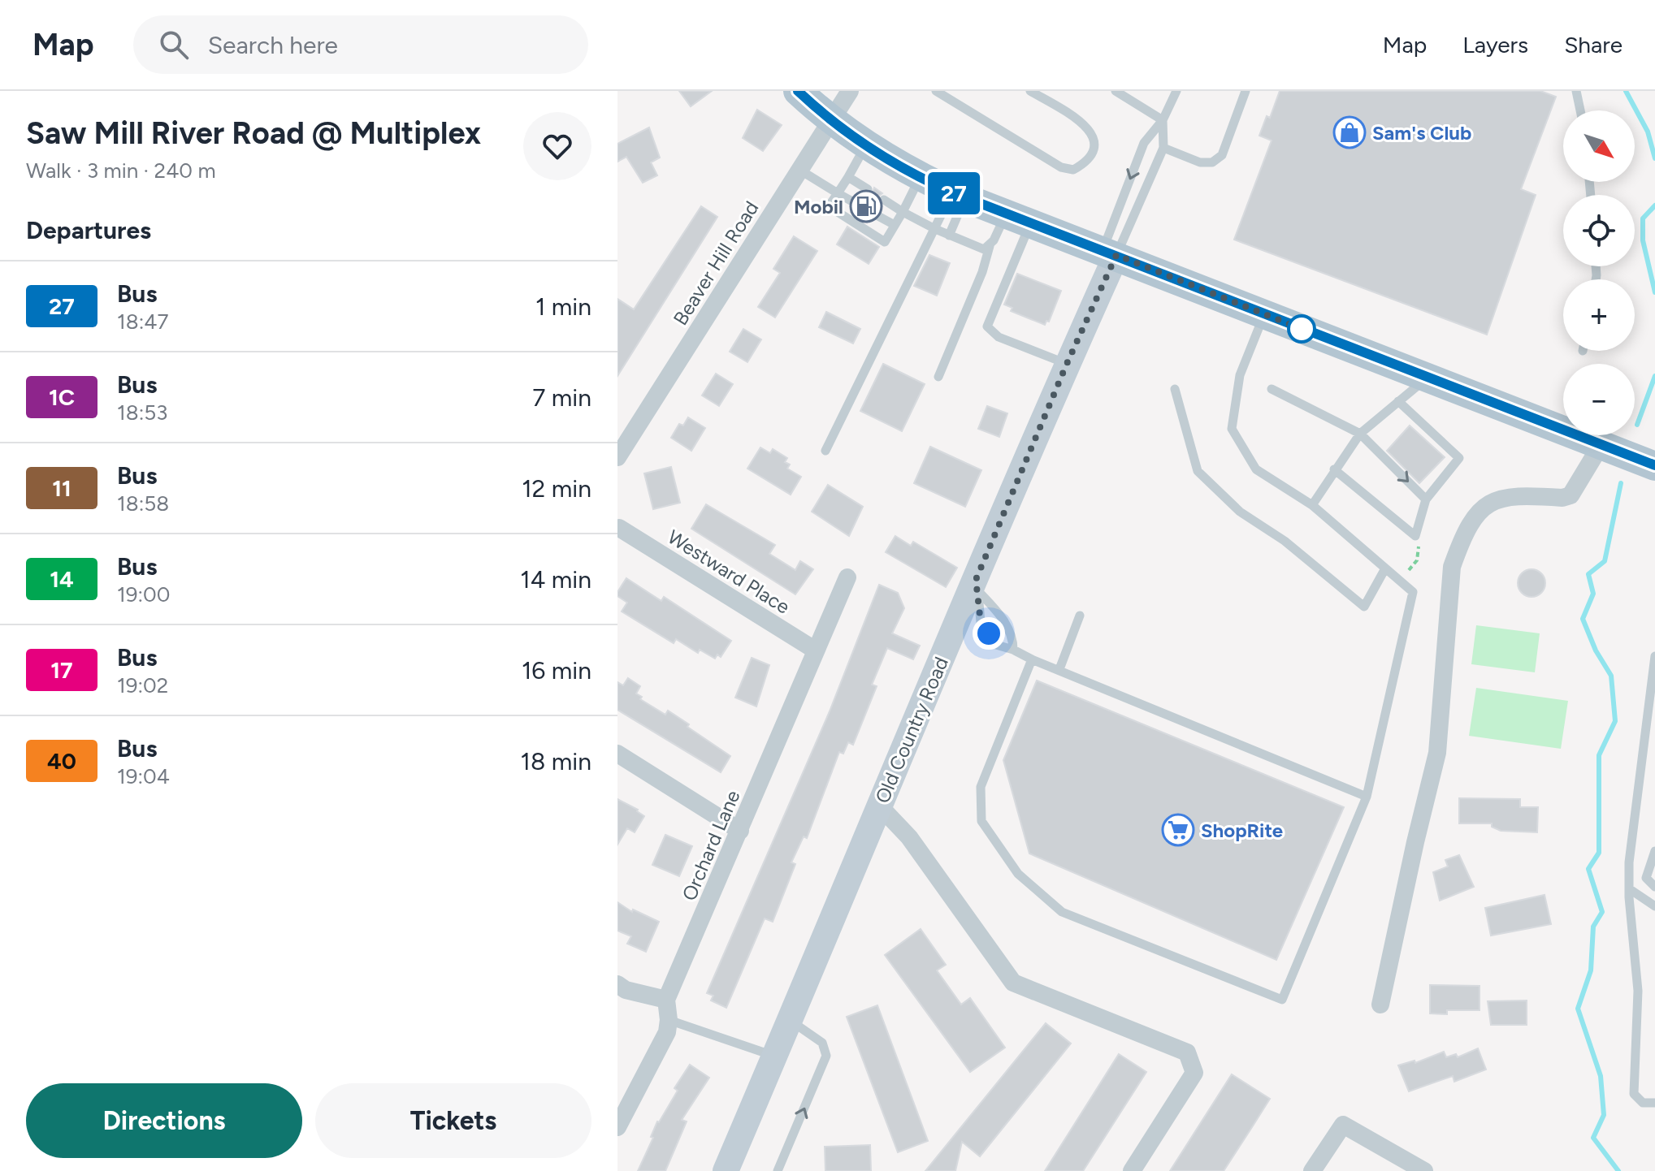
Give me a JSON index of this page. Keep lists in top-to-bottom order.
{
  "streets": {
    "street": [
      "Beaver Hill Road",
      "Westward Place",
      "Old Country Road",
      "Orchard Lane"
    ]
  },
  "crossings": [
    ["Westward Place", "Orchard Lane"]
  ],
  "places": {
    "shop": ["Sam's Club"],
    "fuel station": ["Mobil"],
    "supermarket": ["ShopRite"]
  },
  "lines": ["bus line 27"],
  "north": "bottom right",
  "page": {
    "header": "Map",
    "search": "Search here",
    "nav": ["Map", "Layers", "Share"],
    "heading": [
      ["Saw Mill River Road @ Multiplex", "Walk · 3 min · 240 m"],
      "Departures"
    ],
    "on_map": "27",
    "map_buttons": ["+", "−"],
    "list": [
      {
        "mark": "27",
        "name": "Bus",
        "note": "18:47",
        "value": "1 min"
      },
      {
        "mark": "1C",
        "name": "Bus",
        "note": "18:53",
        "value": "7 min"
      },
      {
        "mark": "11",
        "name": "Bus",
        "note": "18:58",
        "value": "12 min"
      },
      {
        "mark": "14",
        "name": "Bus",
        "note": "19:00",
        "value": "14 min"
      },
      {
        "mark": "17",
        "name": "Bus",
        "note": "19:02",
        "value": "16 min"
      },
      {
        "mark": "40",
        "name": "Bus",
        "note": "19:04",
        "value": "18 min"
      }
    ],
    "buttons": ["Directions", "Tickets"]
  }
}
